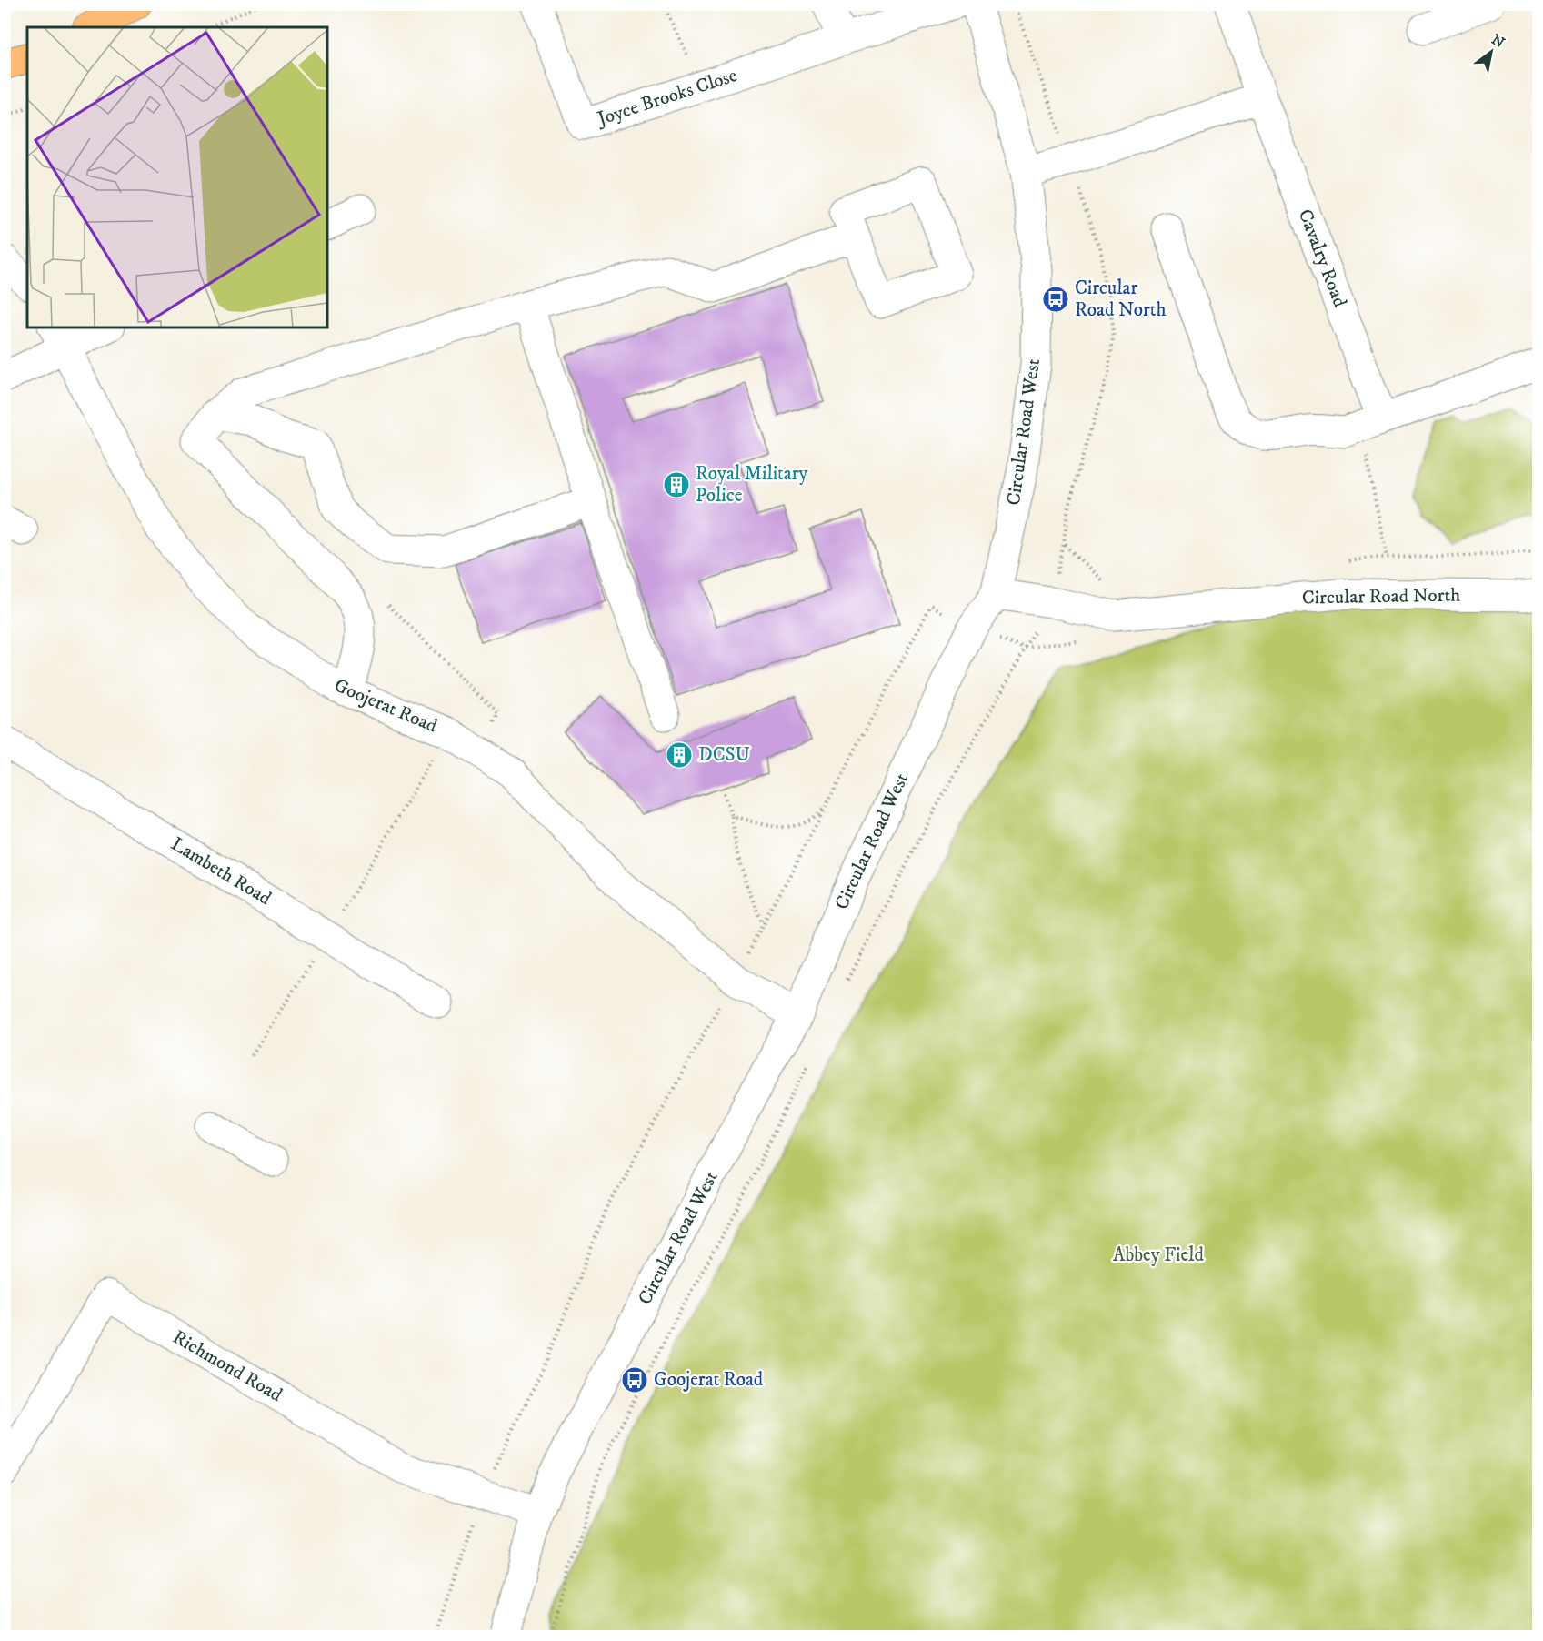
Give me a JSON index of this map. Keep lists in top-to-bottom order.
{
  "streets": {
    "street": [
      "Joyce Brooks Close",
      "Cavalry Road",
      "Circular Road West",
      "Circular Road North",
      "Goojerat Road",
      "Lambeth Road",
      "Richmond Road"
    ]
  },
  "crossings": [
    ["Circular Road West", "Circular Road North"],
    ["Circular Road West", "Goojerat Road"],
    ["Circular Road West", "Richmond Road"]
  ],
  "parks": ["Abbey Field"],
  "places": {
    "bus stop": ["Circular Road North", "Goojerat Road"],
    "building": ["Royal Military Police", "DCSU"]
  },
  "north": "top right"
}
